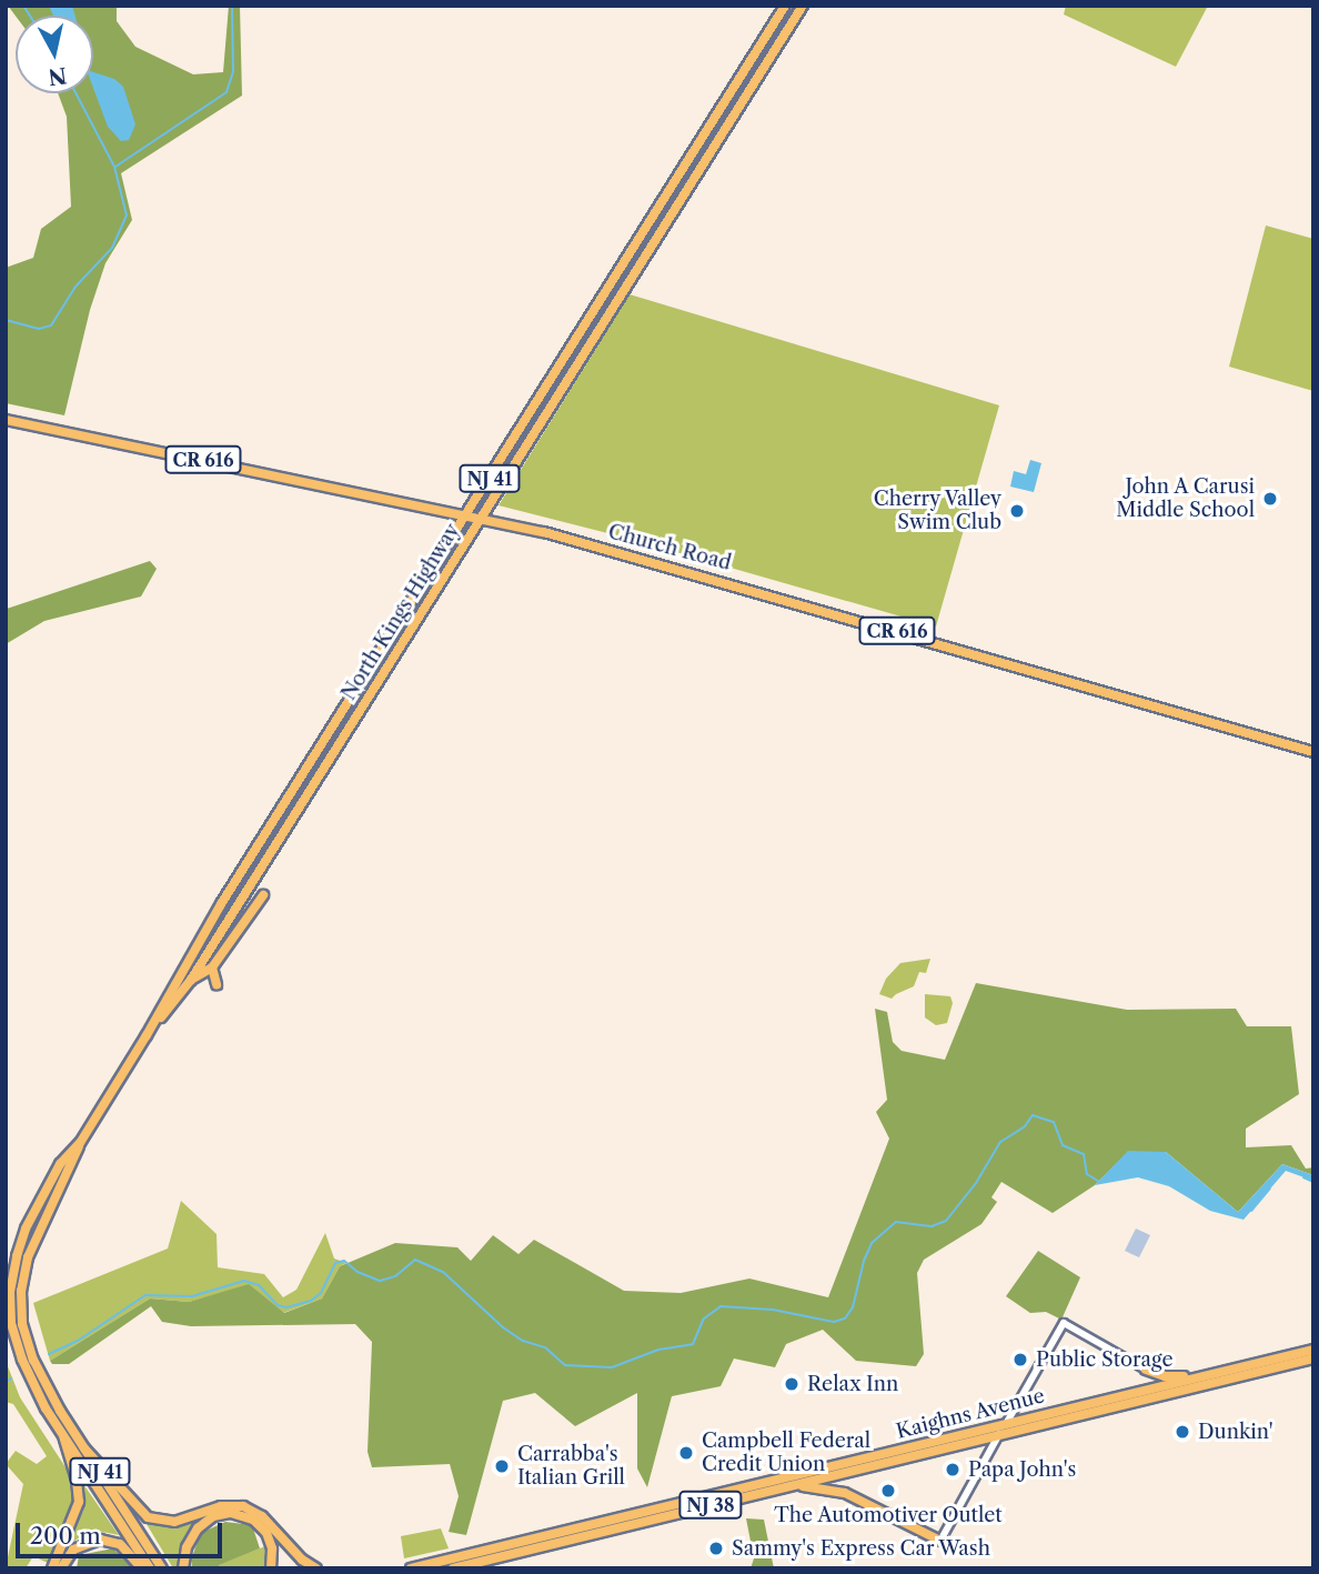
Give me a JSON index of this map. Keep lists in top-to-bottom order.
{
  "streets": {
    "main road": [
      "CR 616",
      "NJ 41",
      "Church Road",
      "North Kings Highway",
      "Kaighns Avenue",
      "NJ 38"
    ]
  },
  "crossings": [
    ["NJ 41", "North Kings Highway"],
    ["Church Road", "North Kings Highway"]
  ],
  "places": [
    "John A Carusi Middle School",
    "Cherry Valley Swim Club",
    "Public Storage",
    "Relax Inn",
    "Dunkin'",
    "Campbell Federal Credit Union",
    "Carrabba's Italian Grill",
    "Papa John's",
    "The Automotiver Outlet",
    "Sammy's Express Car Wash"
  ],
  "scale_bar": "200 m",
  "north": "bottom"
}
